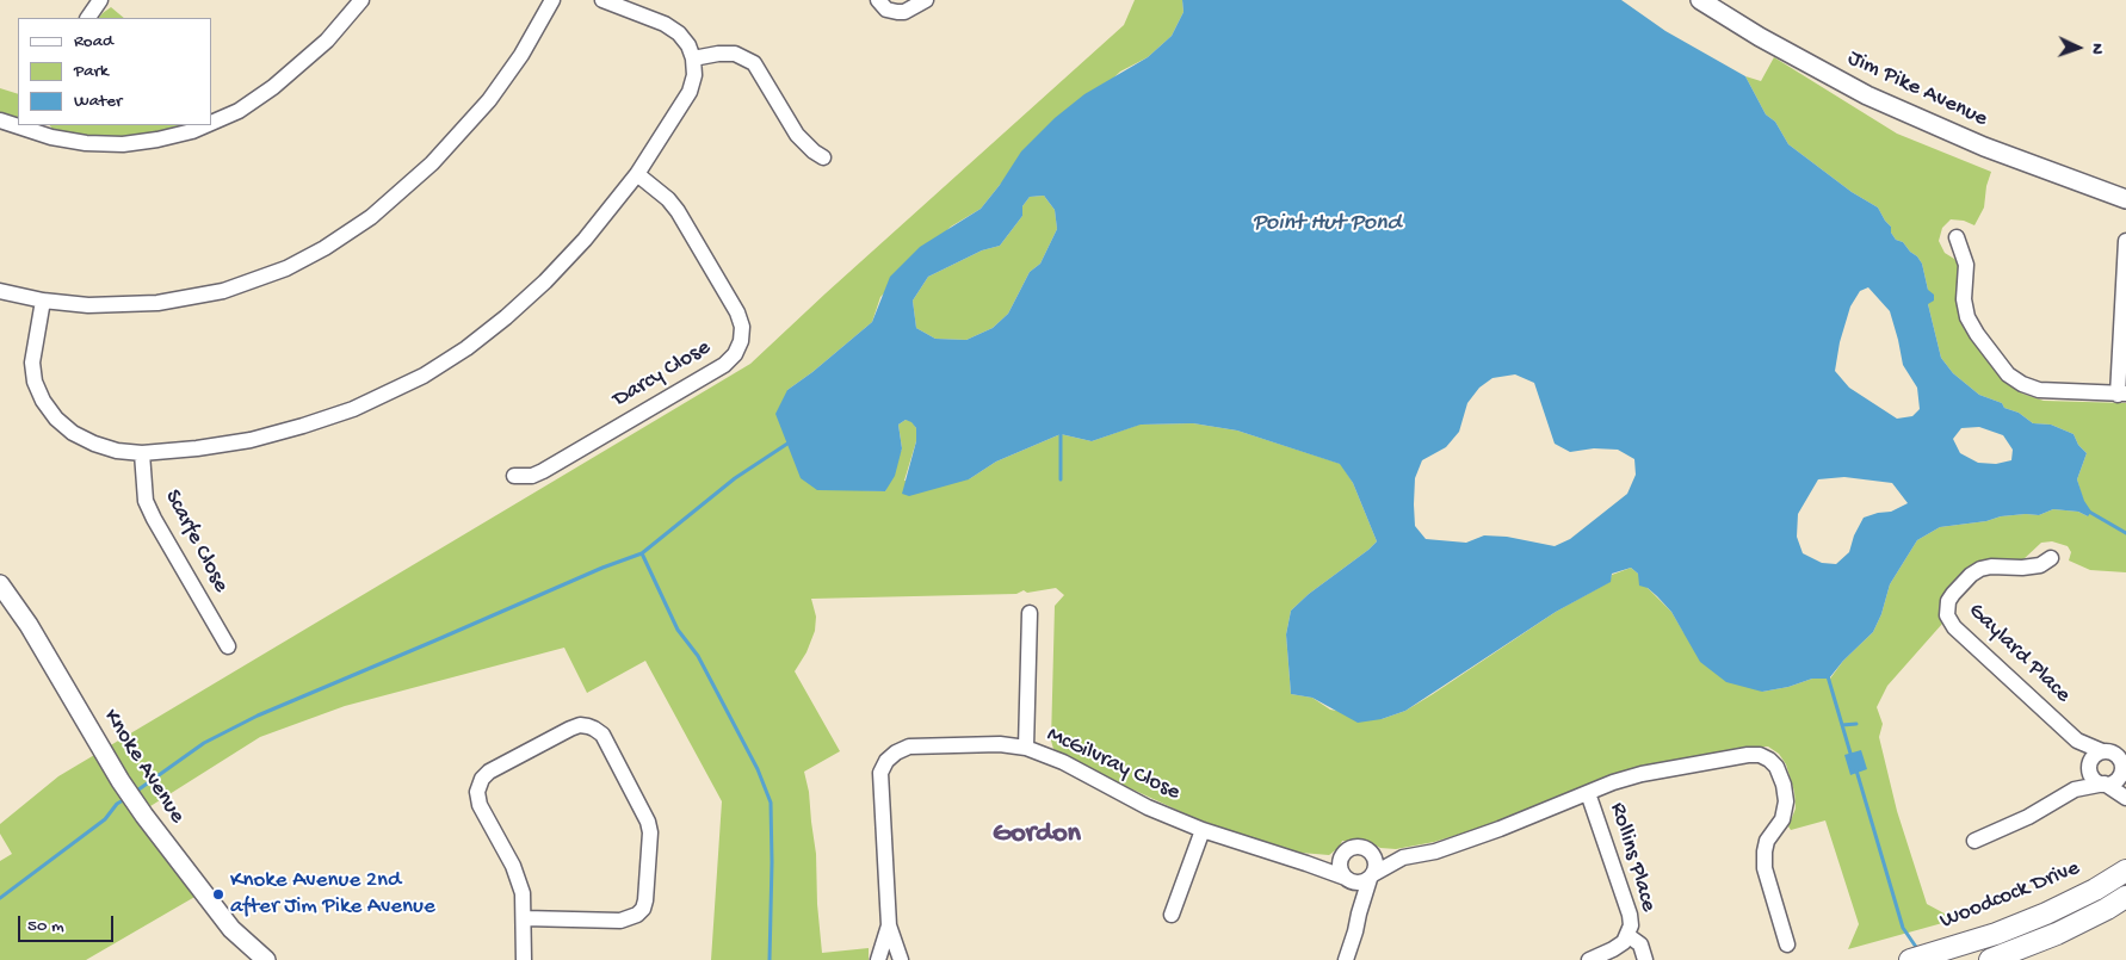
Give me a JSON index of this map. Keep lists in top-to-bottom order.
{
  "streets": {
    "main road": ["Woodcock Drive"],
    "street": [
      "Jim Pike Avenue",
      "Darcy Close",
      "Scarfe Close",
      "Gaylard Place",
      "McGilvray Close",
      "Knoke Avenue",
      "Rollins Place"
    ]
  },
  "districts": ["Gordon"],
  "water": ["Point Hut Pond"],
  "places": ["Knoke Avenue 2nd after Jim Pike Avenue"],
  "legend": ["Road", "Park", "Water"],
  "scale_bar": "50 m",
  "north": "right"
}
